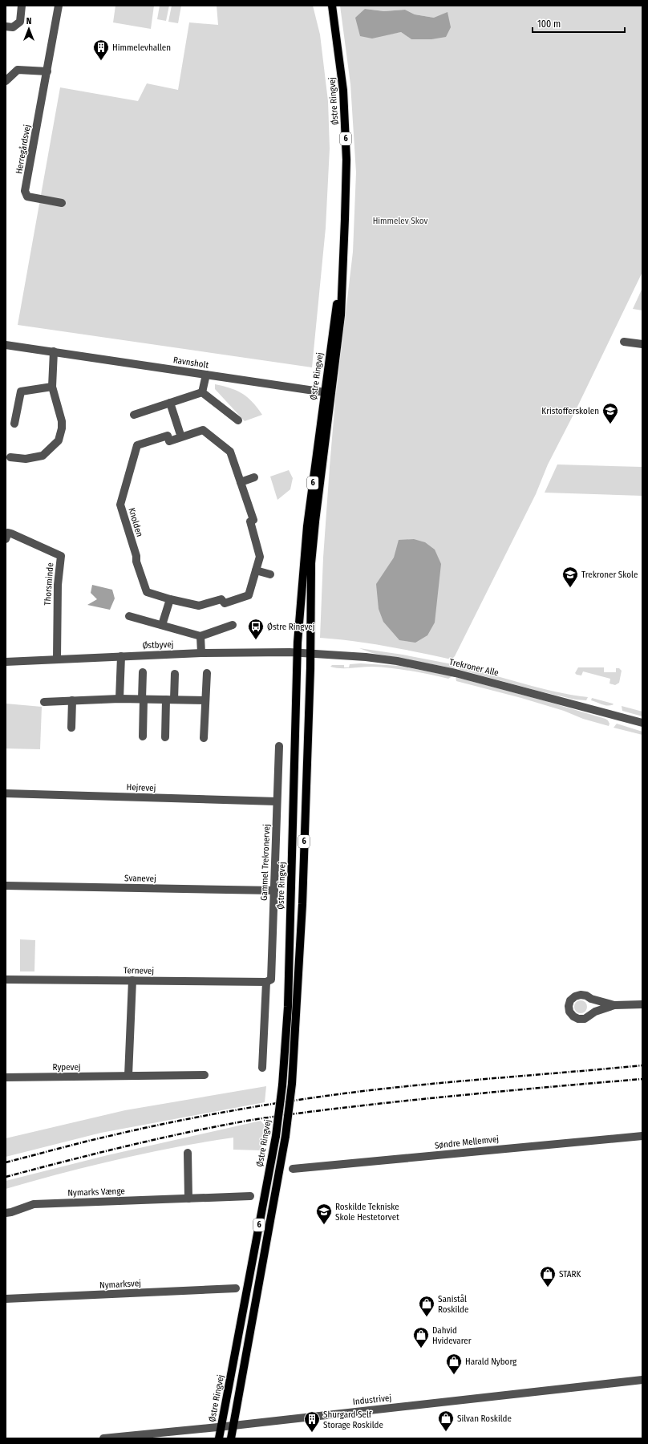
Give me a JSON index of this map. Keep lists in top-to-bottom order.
{
  "streets": {
    "main road": ["Østre Ringvej", "6"],
    "street": [
      "Herregårdsvej",
      "Ravnsholt",
      "Knolden",
      "Thorsminde",
      "Østbyvej",
      "Trekroner Alle",
      "Hejrevej",
      "Gammel Trekronervej",
      "Svanevej",
      "Ternevej",
      "Rypevej",
      "Søndre Mellemvej",
      "Nymarks Vænge",
      "Nymarksvej",
      "Industrivej"
    ]
  },
  "crossings": [
    ["Østre Ringvej", "Ravnsholt"],
    ["Østre Ringvej", "Østbyvej"],
    ["Østre Ringvej", "Trekroner Alle"],
    ["Østre Ringvej", "Industrivej"],
    ["Thorsminde", "Østbyvej"],
    ["Østbyvej", "Trekroner Alle"],
    ["Hejrevej", "Gammel Trekronervej"],
    ["Gammel Trekronervej", "Svanevej"],
    ["Gammel Trekronervej", "Ternevej"]
  ],
  "parks": ["Himmelev Skov"],
  "places": {
    "building": ["Himmelevhallen", "Shurgard Self Storage Roskilde"],
    "school or university": ["Kristofferskolen", "Trekroner Skole", "Roskilde Tekniske Skole Hestetorvet"],
    "bus stop": ["Østre Ringvej"],
    "shop": [
      "STARK",
      "Sanistål Roskilde",
      "Dahvid Hvidevarer",
      "Harald Nyborg",
      "Silvan Roskilde"
    ]
  },
  "scale_bar": "100 m",
  "north": "top"
}
